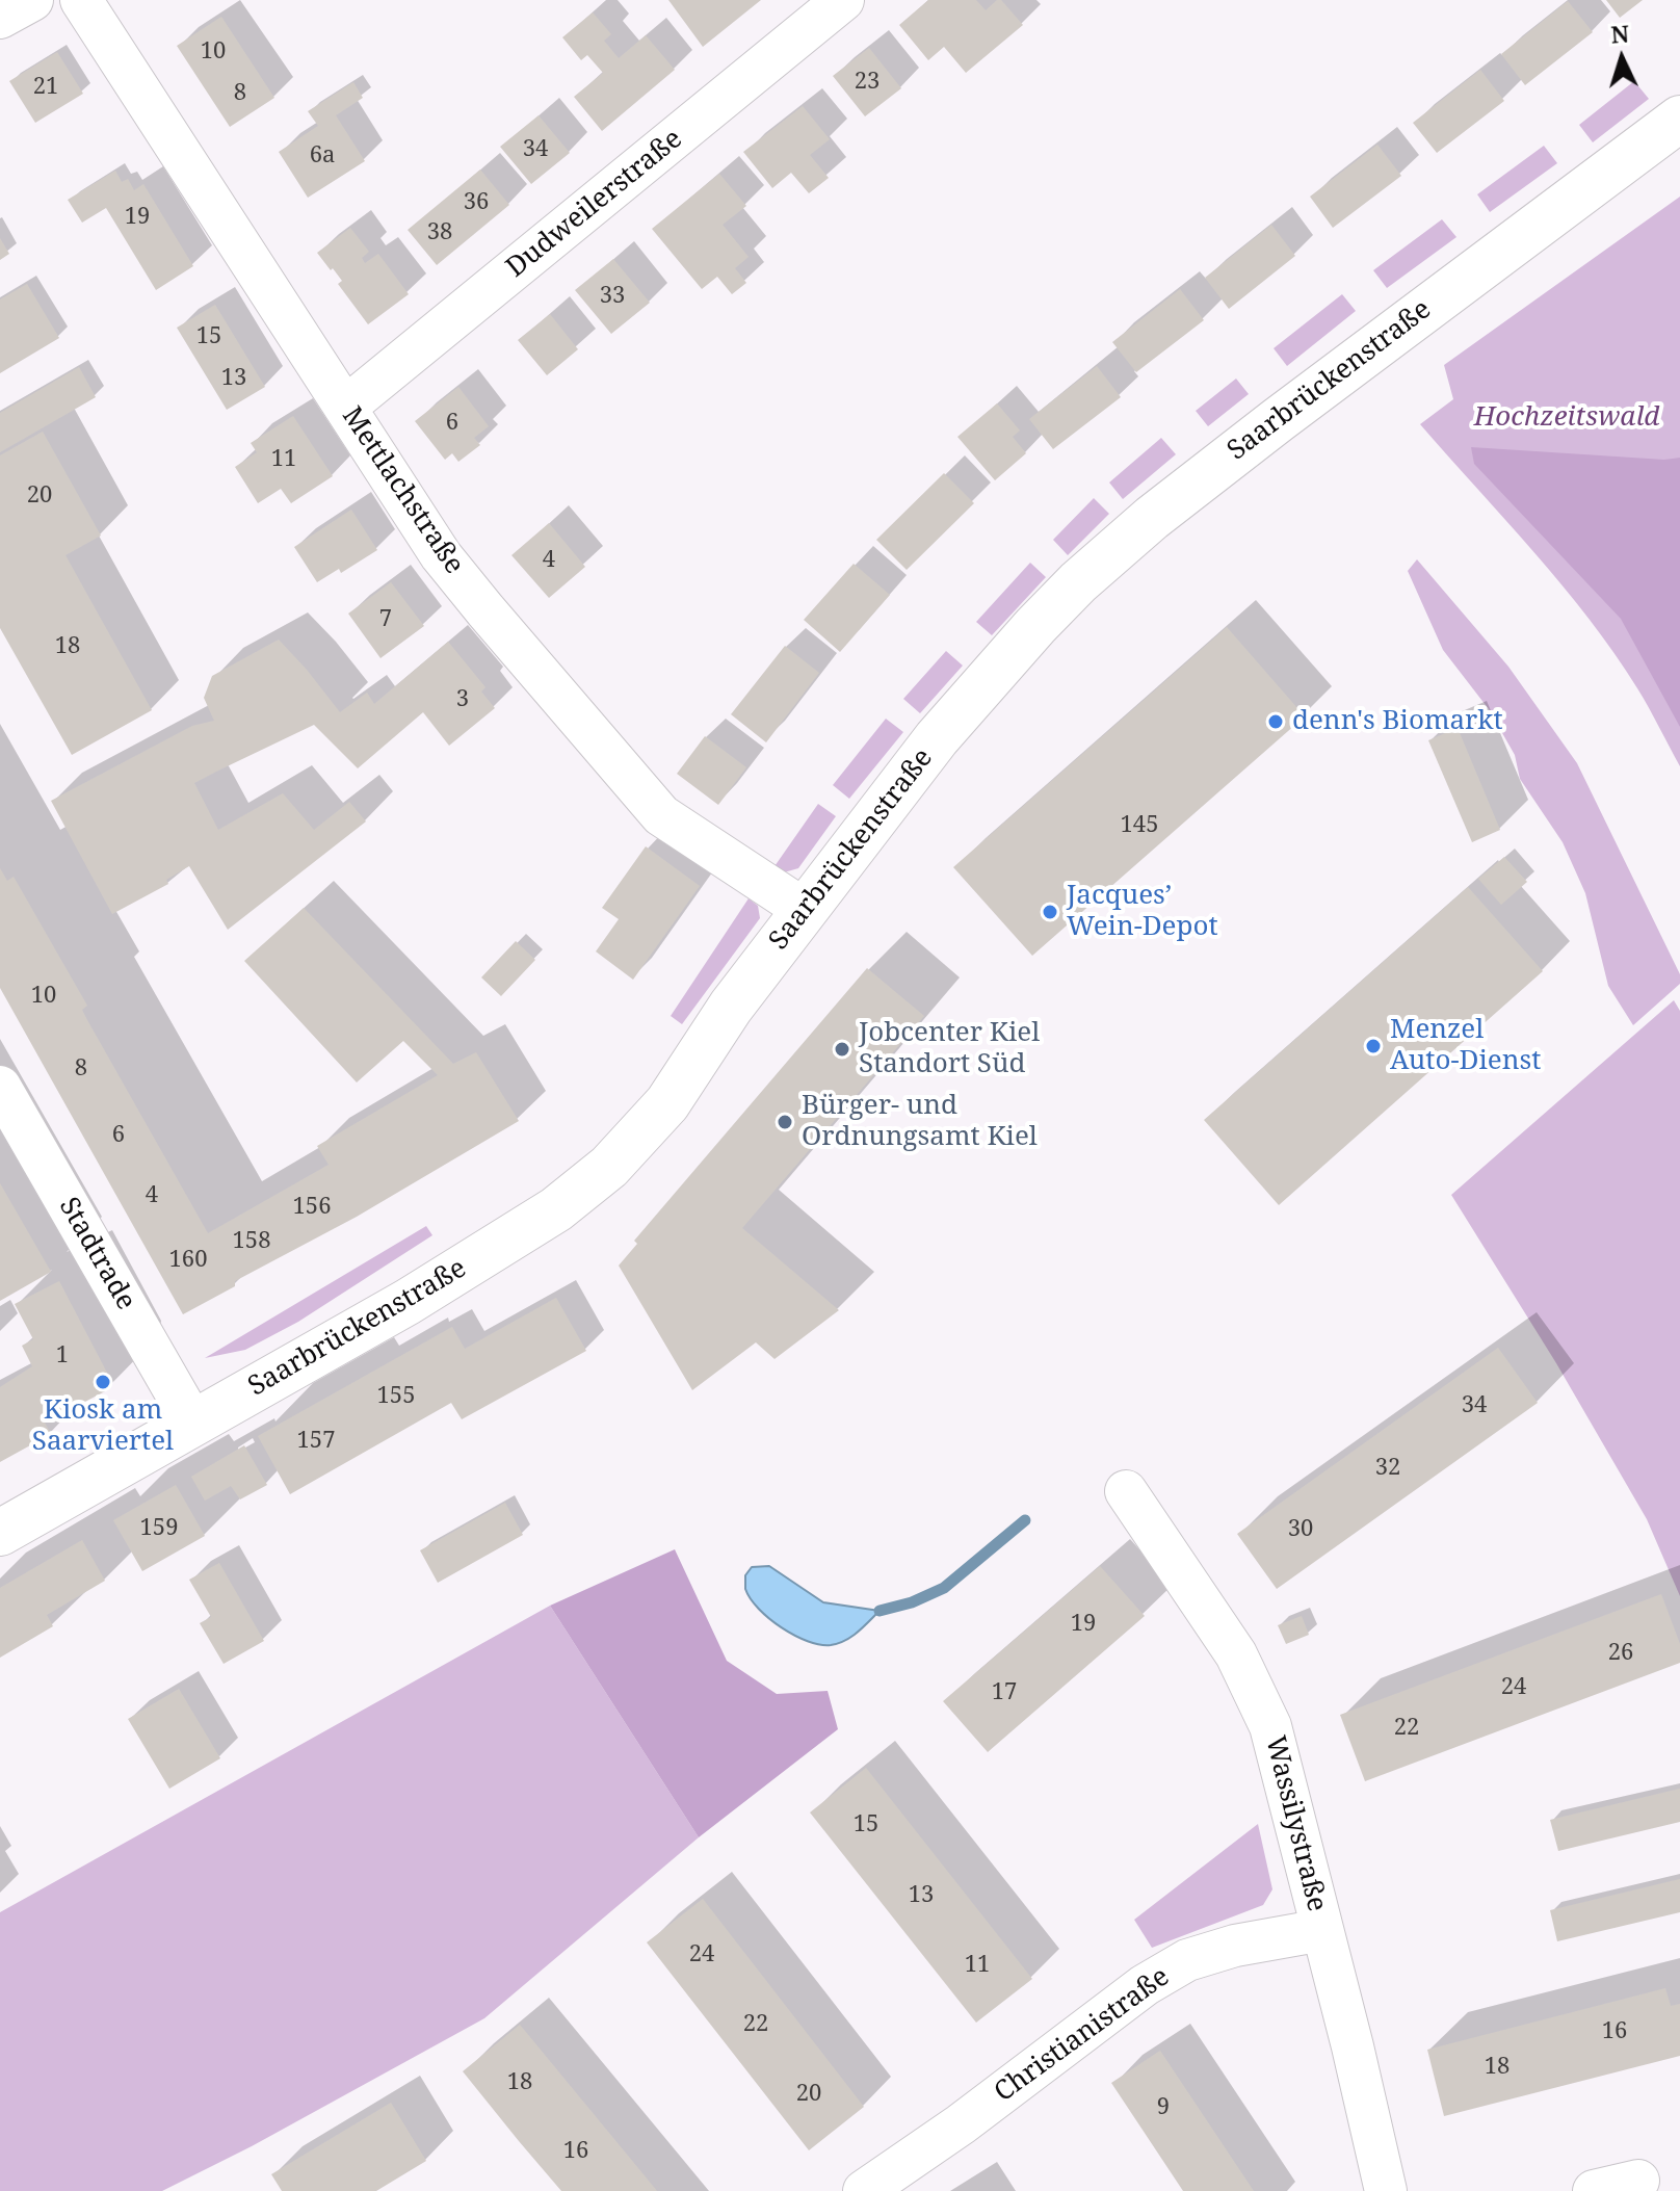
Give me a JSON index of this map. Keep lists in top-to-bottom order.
{
  "streets": {
    "street": [
      "Dudweilerstraße",
      "Saarbrückenstraße",
      "Mettlachstraße",
      "Stadtrade",
      "Wassilystraße",
      "Christianistraße"
    ]
  },
  "crossings": [
    ["Dudweilerstraße", "Mettlachstraße"],
    ["Saarbrückenstraße", "Mettlachstraße"],
    ["Saarbrückenstraße", "Stadtrade"],
    ["Wassilystraße", "Christianistraße"]
  ],
  "parks": ["Hochzeitswald"],
  "places": [
    "denn's Biomarkt",
    "Jacques’ Wein-Depot",
    "Menzel Auto-Dienst",
    "Jobcenter Kiel Standort Süd",
    "Bürger- und Ordnungsamt Kiel",
    "Kiosk am Saarviertel"
  ],
  "house_numbers": [
    "10",
    "23",
    "21",
    "8",
    "34",
    "6a",
    "36",
    "19",
    "38",
    "33",
    "15",
    "13",
    "6",
    "11",
    "20",
    "4",
    "7",
    "18",
    "3",
    "145",
    "10",
    "8",
    "6",
    "4",
    "156",
    "158",
    "160",
    "1",
    "155",
    "34",
    "157",
    "32",
    "159",
    "30",
    "19",
    "26",
    "24",
    "17",
    "22",
    "15",
    "13",
    "24",
    "11",
    "22",
    "16",
    "18",
    "18",
    "20",
    "9",
    "16"
  ],
  "north": "top"
}
